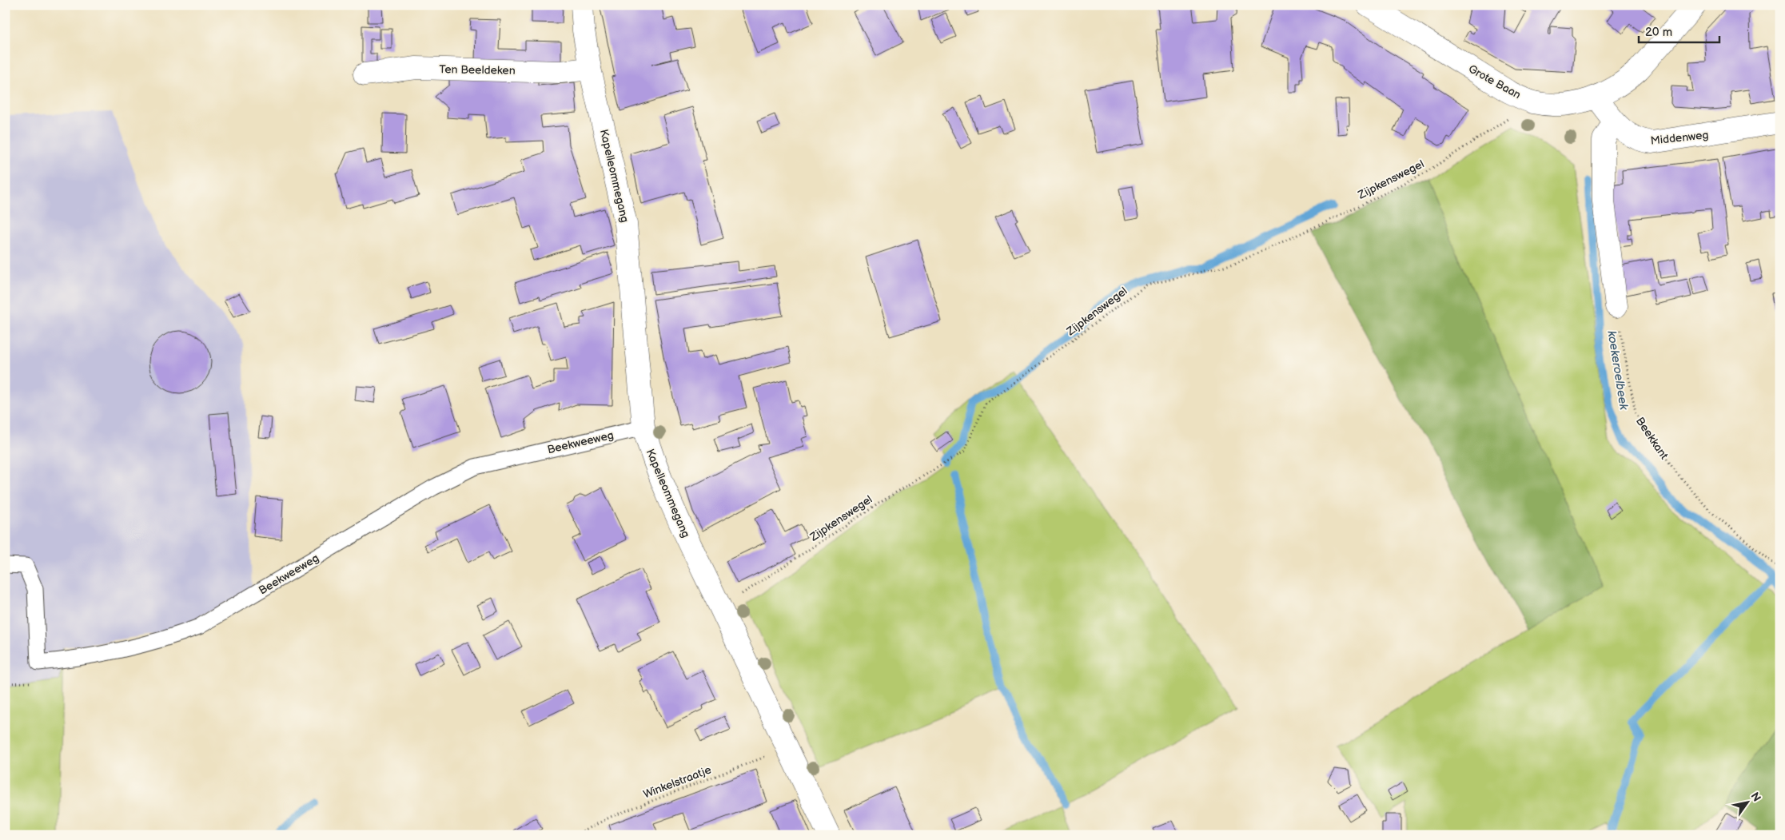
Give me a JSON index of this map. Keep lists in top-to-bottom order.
{
  "streets": {
    "street": [
      "Ten Beeldeken",
      "Grote Baan",
      "Middenweg",
      "Kapelleommegang"
    ],
    "lane": ["Beekweeweg"],
    "path": ["Zijpkenswegel", "Beekkant", "Winkelstraatje"]
  },
  "crossings": [
    ["Ten Beeldeken", "Kapelleommegang"],
    ["Grote Baan", "Middenweg"],
    ["Grote Baan", "Zijpkenswegel"],
    ["Kapelleommegang", "Zijpkenswegel"],
    ["Kapelleommegang", "Beekweeweg"],
    ["Kapelleommegang", "Winkelstraatje"]
  ],
  "water": ["koekeroelbeek"],
  "scale_bar": "20 m",
  "north": "top right"
}
